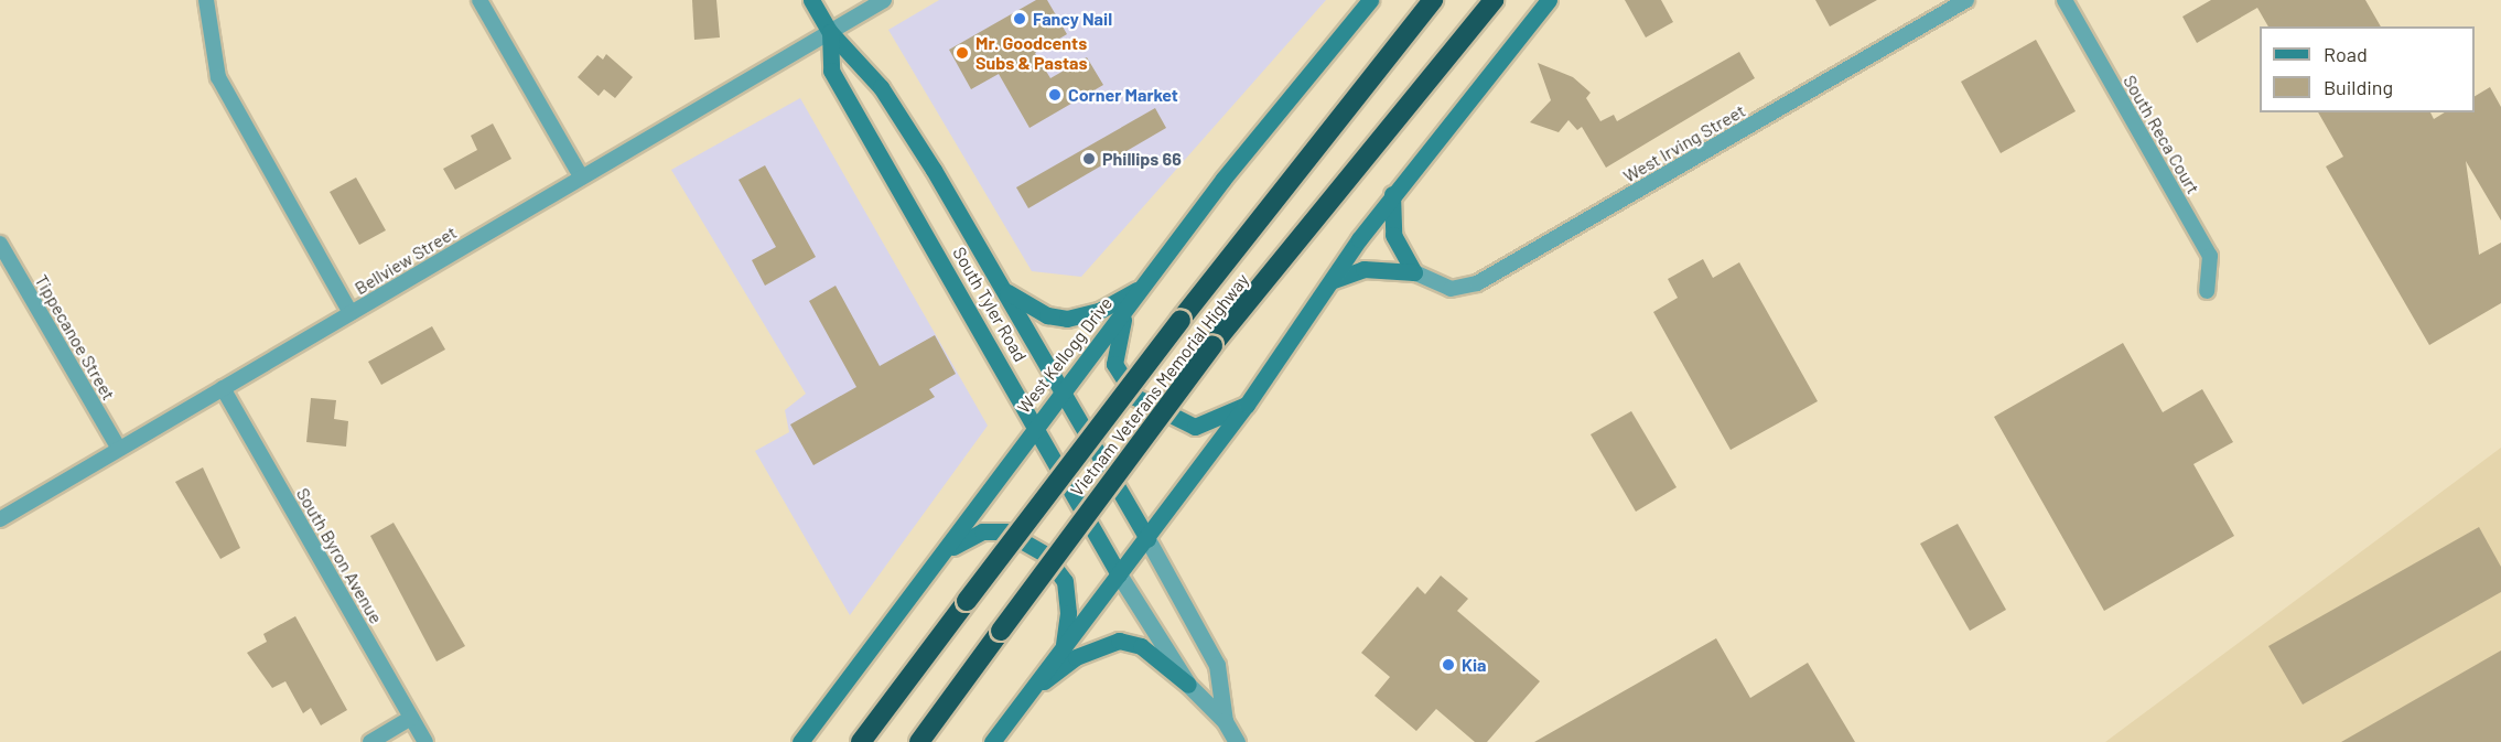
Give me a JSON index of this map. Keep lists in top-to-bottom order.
{
  "streets": {
    "highway": ["Vietnam Veterans Memorial Highway"],
    "main road": ["South Tyler Road", "West Kellogg Drive"],
    "street": [
      "South Reca Court",
      "West Irving Street",
      "Bellview Street",
      "Tippecanoe Street",
      "South Byron Avenue"
    ]
  },
  "crossings": [
    ["Bellview Street", "South Tyler Road"],
    ["Bellview Street", "Tippecanoe Street"],
    ["Bellview Street", "South Byron Avenue"],
    ["South Tyler Road", "West Kellogg Drive"]
  ],
  "places": [
    "Fancy Nail",
    "Mr. Goodcents Subs & Pastas",
    "Corner Market",
    "Phillips 66",
    "Kia"
  ],
  "legend": ["Road", "Building"]
}
